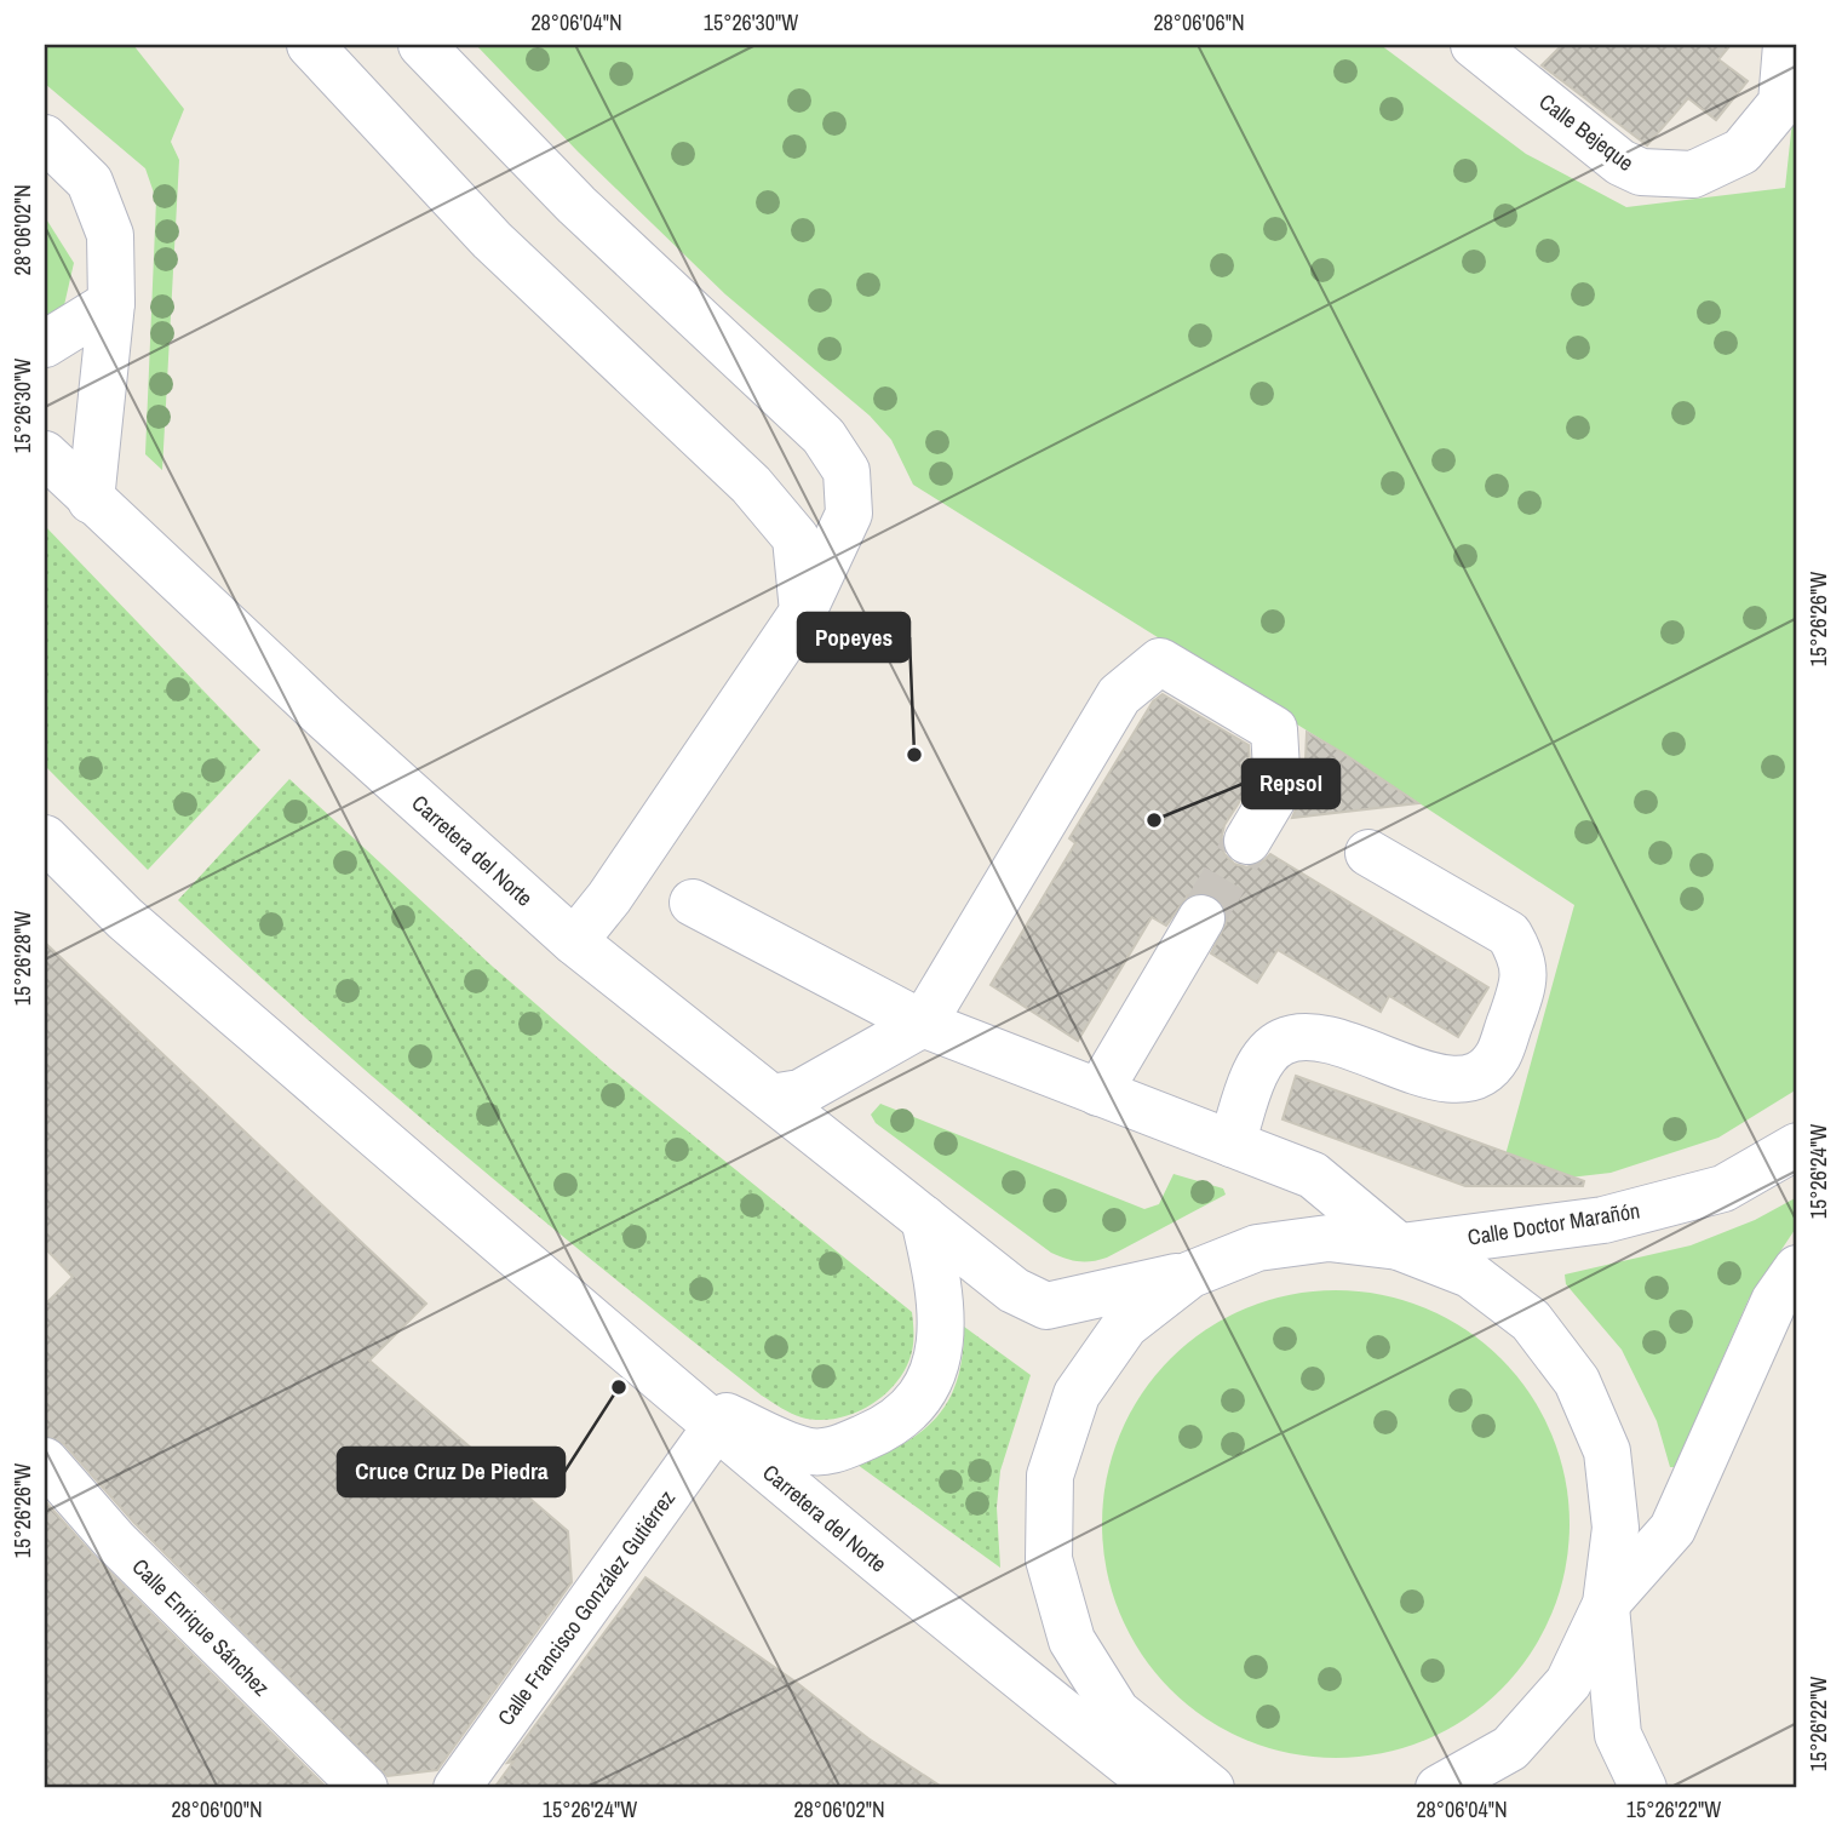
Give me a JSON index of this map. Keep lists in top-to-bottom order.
{
  "streets": {
    "street": [
      "Calle Bejeque",
      "Carretera del Norte",
      "Calle Doctor Marañón",
      "Calle Francisco González Gutiérrez",
      "Calle Enrique Sánchez"
    ]
  },
  "crossings": [
    ["Carretera del Norte", "Calle Francisco González Gutiérrez"]
  ],
  "places": ["Popeyes", "Repsol", "Cruce Cruz De Piedra"],
  "coordinates": [
    "28°06'04\"N",
    "15°26'30\"W",
    "28°06'06\"N",
    "28°06'02\"N",
    "15°26'26\"W",
    "15°26'28\"W",
    "15°26'24\"W",
    "15°26'22\"W",
    "28°06'00\"N"
  ]
}
